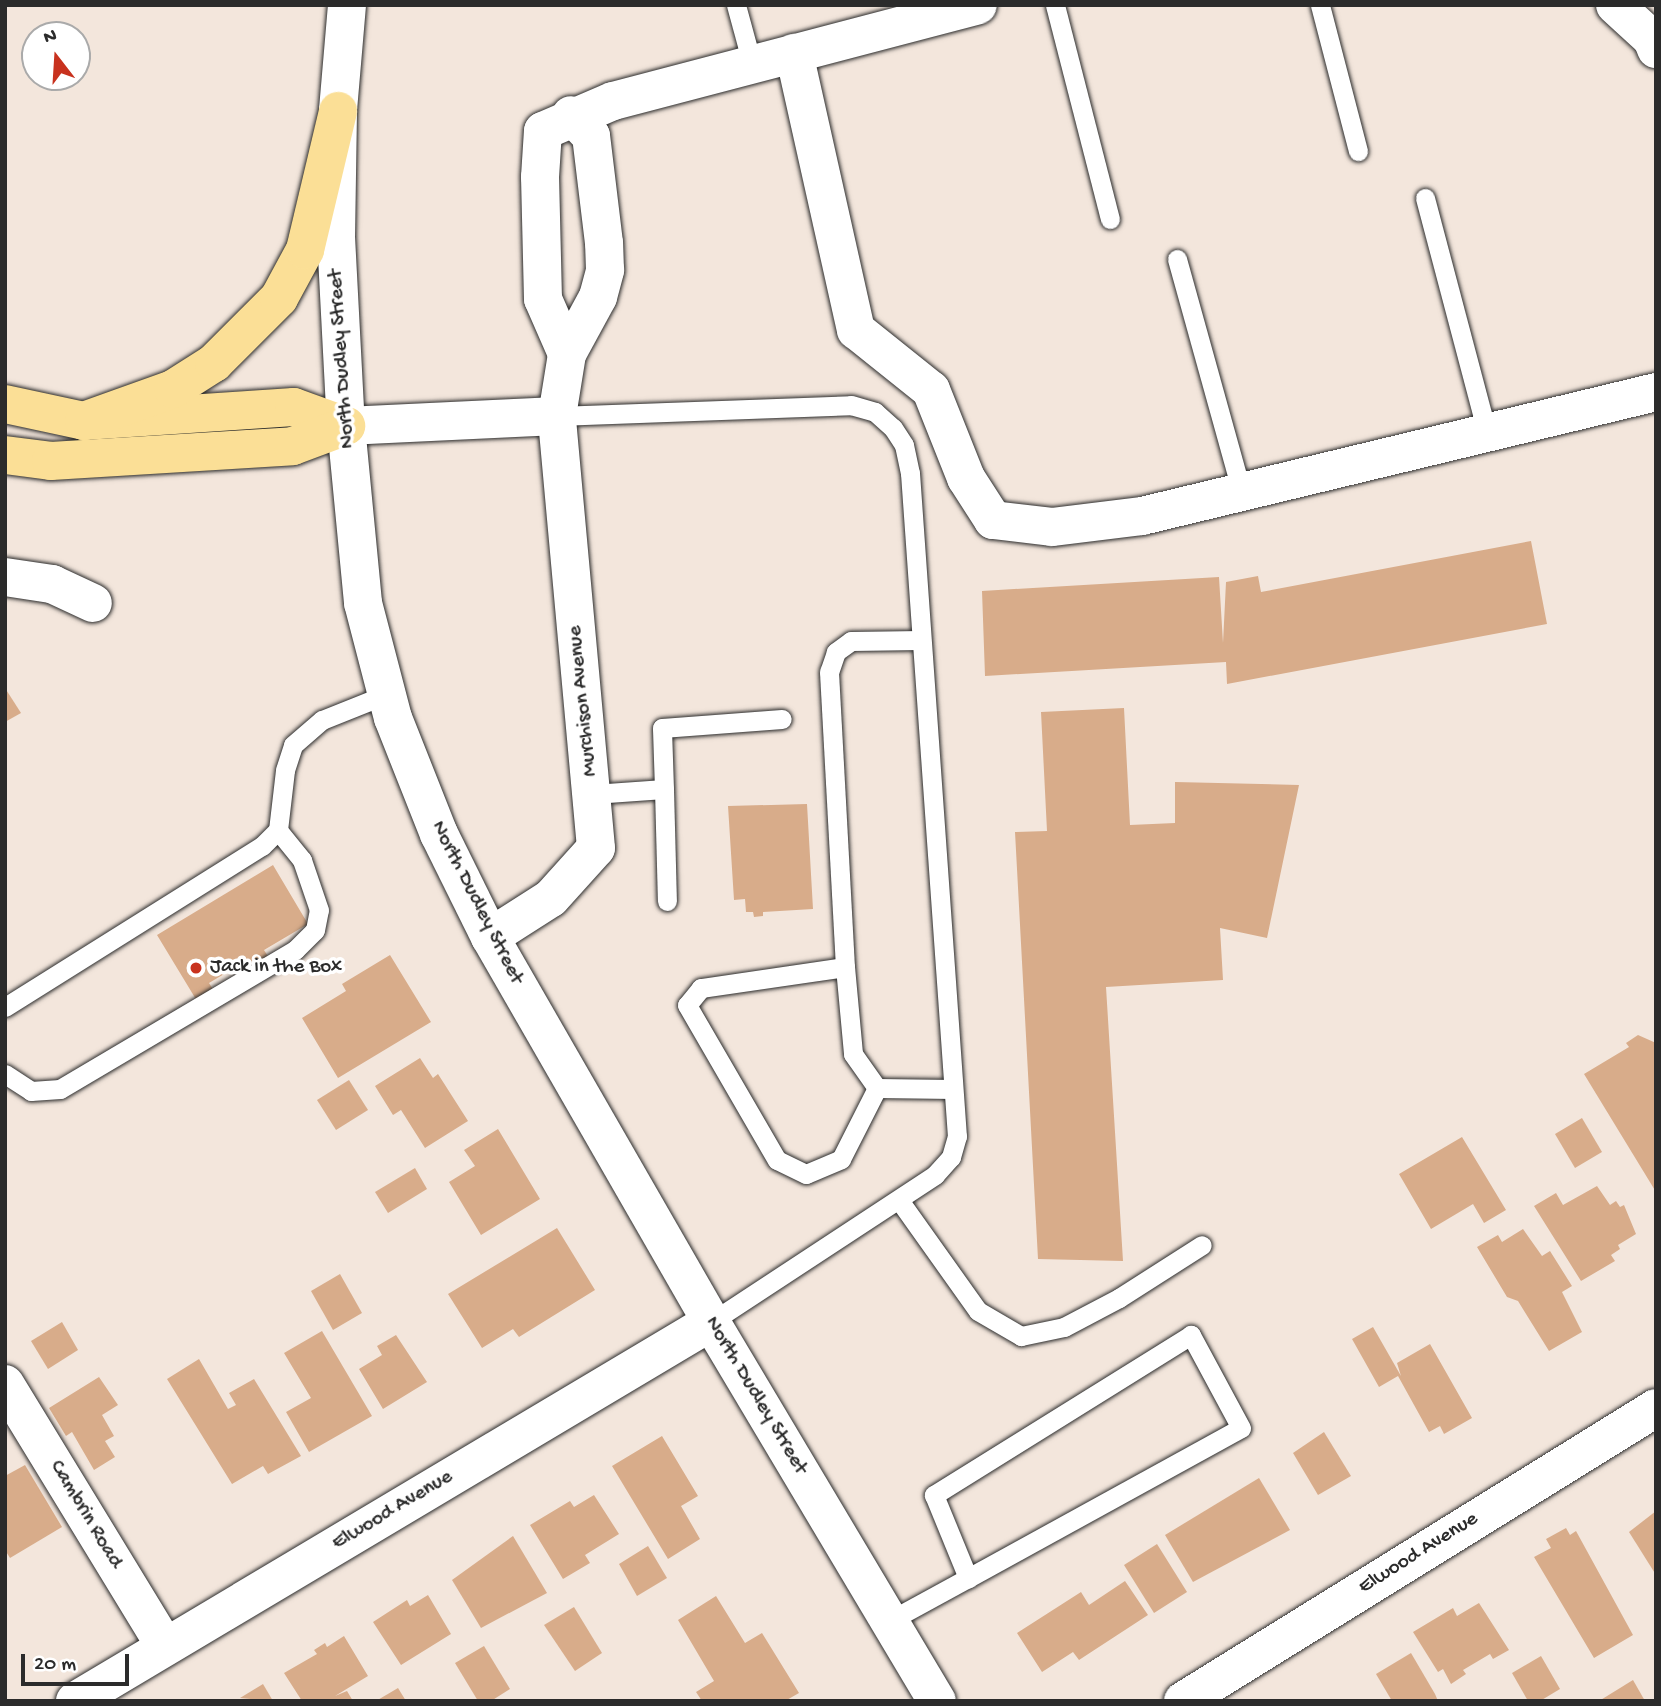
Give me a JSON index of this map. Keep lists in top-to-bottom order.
{
  "streets": {
    "street": [
      "North Dudley Street",
      "Murchison Avenue",
      "Elwood Avenue",
      "Cambrin Road"
    ]
  },
  "crossings": [
    ["North Dudley Street", "Murchison Avenue"],
    ["North Dudley Street", "Elwood Avenue"],
    ["Elwood Avenue", "Cambrin Road"]
  ],
  "places": ["Jack in the Box"],
  "scale_bar": "20 m",
  "north": "top"
}
